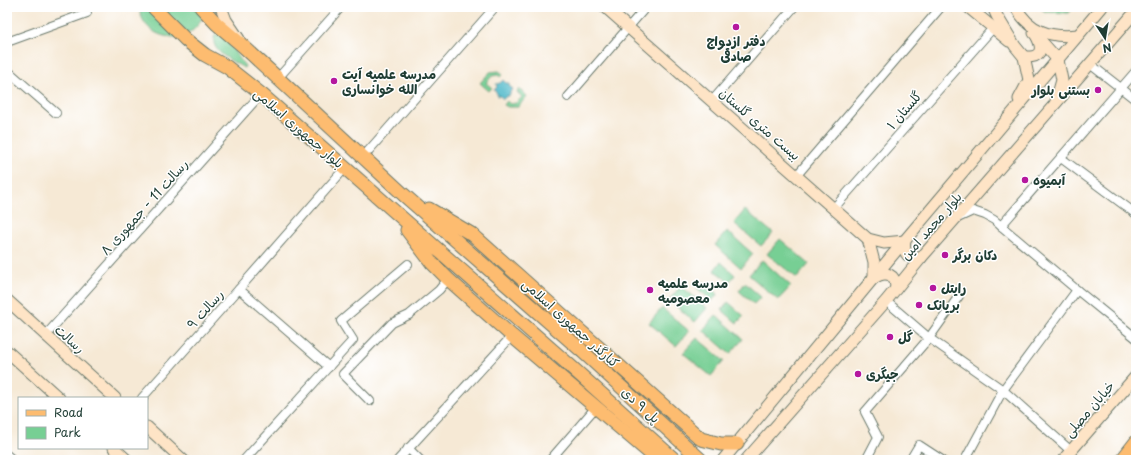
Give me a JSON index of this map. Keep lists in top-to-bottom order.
{
  "streets": {
    "main road": [
      "بیست متری گلستان",
      "بلوار جمهوری اسلامی",
      "بلوار محمد امین",
      "کنارگذر جمهوری اسلامی",
      "رسالت",
      "پل ۹ دی",
      "خیابان مصلی"
    ],
    "street": ["گلستان ۱", "رسالت 11 - جمهوری ۸", "رسالت ۹"]
  },
  "crossings": [
    ["گلستان ۱", "بیست متری گلستان"],
    ["بلوار جمهوری اسلامی", "رسالت 11 - جمهوری ۸"],
    ["بلوار جمهوری اسلامی", "کنارگذر جمهوری اسلامی"],
    ["بلوار جمهوری اسلامی", "پل ۹ دی"],
    ["رسالت 11 - جمهوری ۸", "رسالت"],
    ["بلوار محمد امین", "کنارگذر جمهوری اسلامی"]
  ],
  "places": [
    "دفتر ازدواج صادقی",
    "مدرسه علمیه آیت الله خوانساری",
    "بستنی بلوار",
    "آبمیوه",
    "دکان برگر",
    "رایتل",
    "مدرسه علمیه معصومیه",
    "بریانک",
    "گل",
    "جیگری"
  ],
  "legend": ["Road", "Park"],
  "north": "bottom"
}
